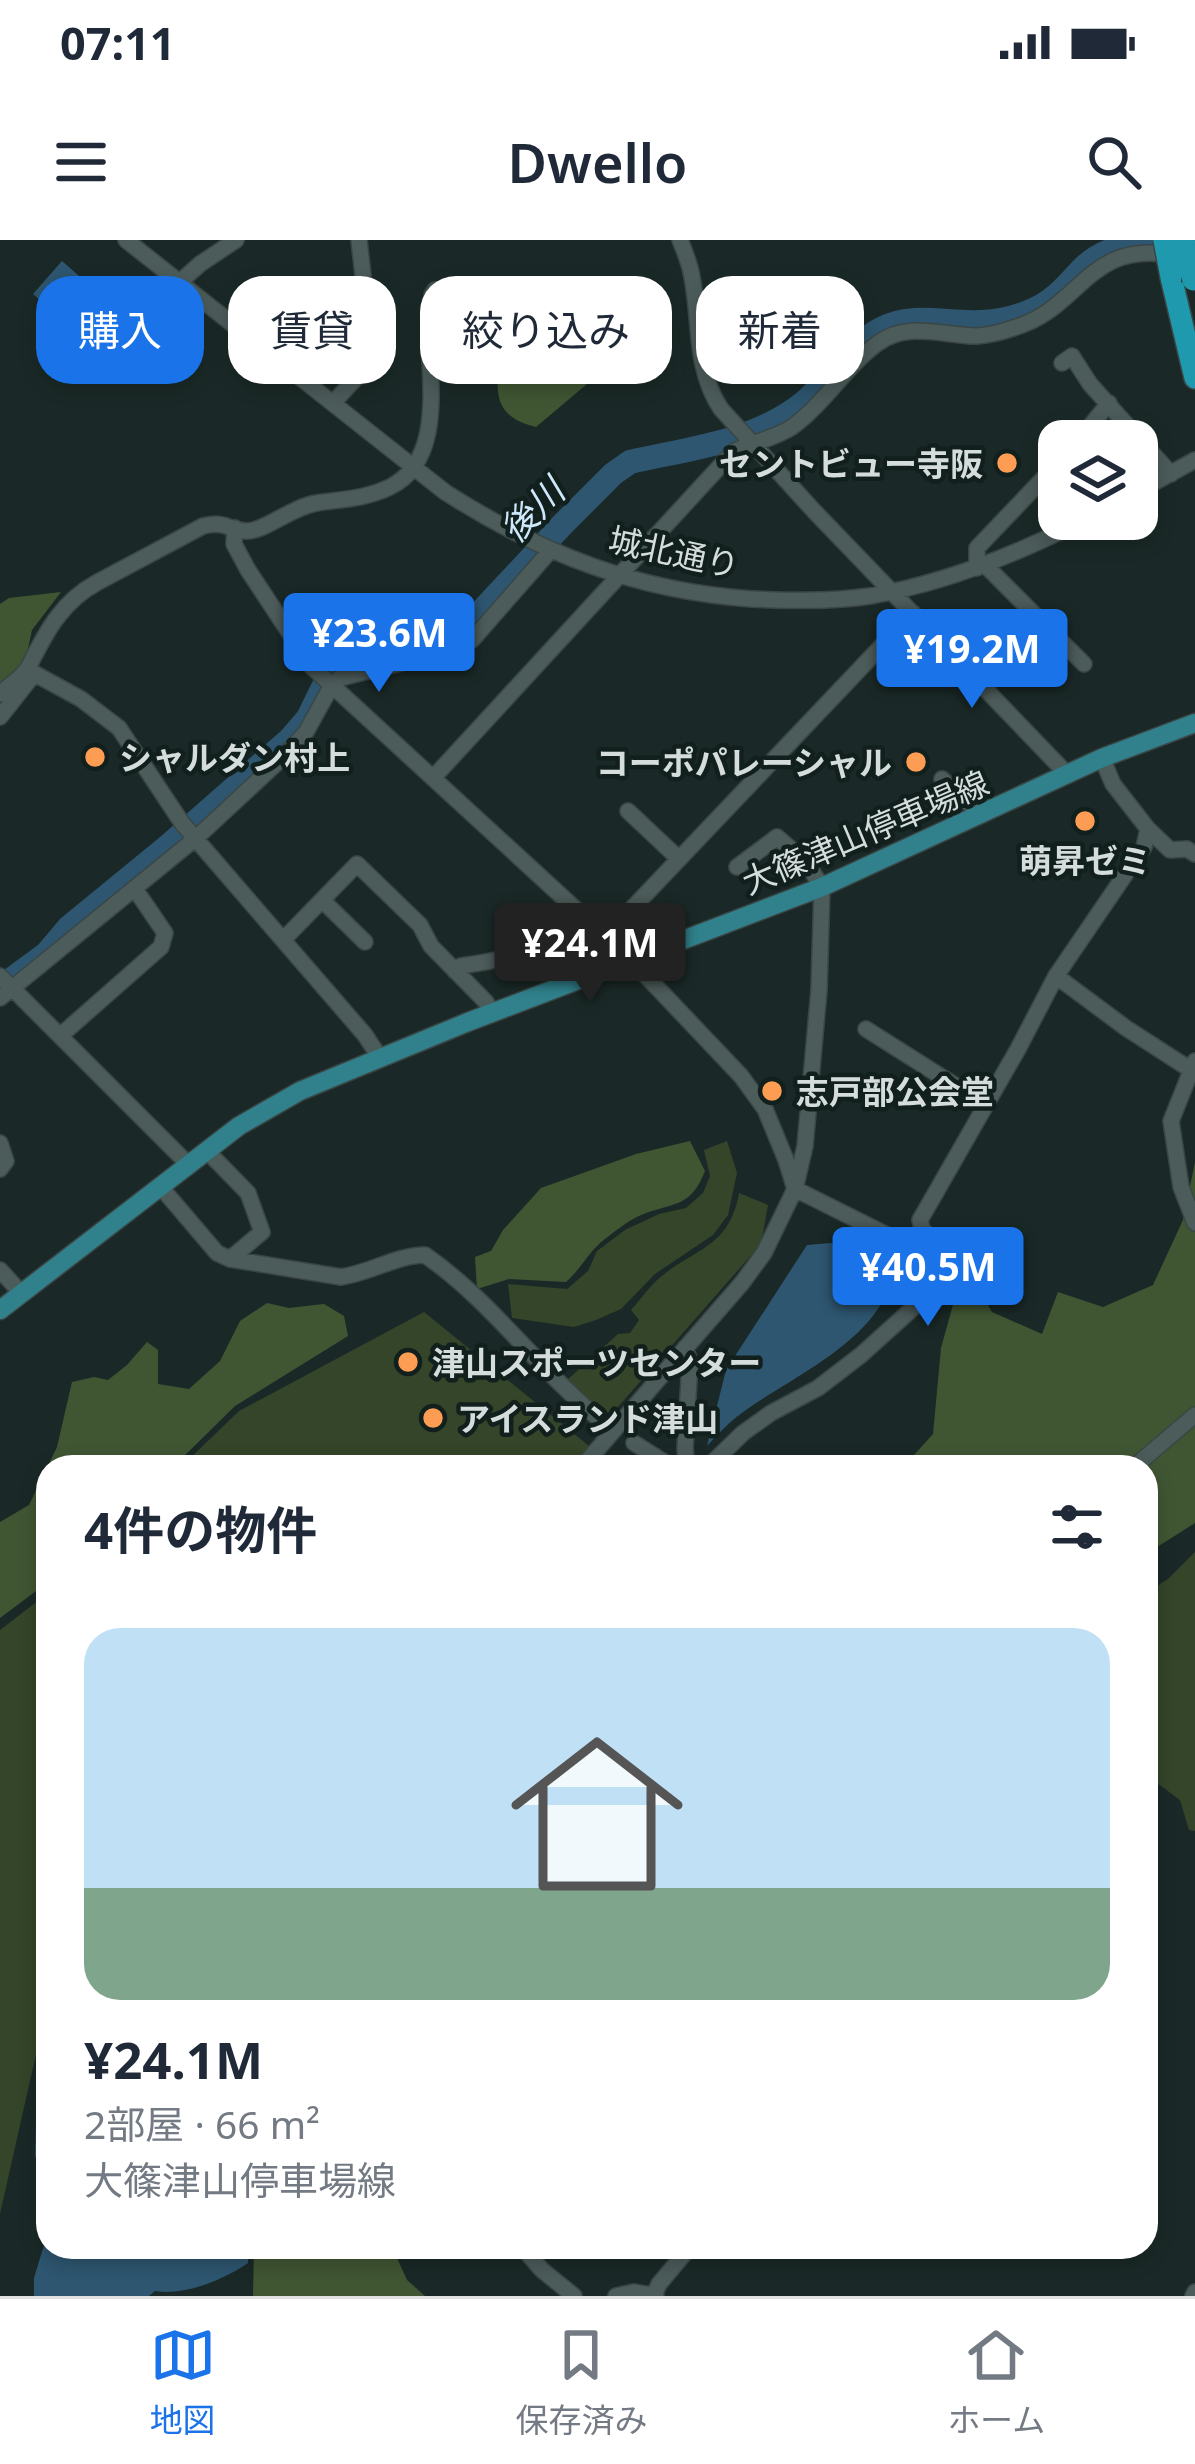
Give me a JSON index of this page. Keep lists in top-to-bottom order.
{
  "streets": {
    "main road": ["大篠津山停車場線"],
    "street": ["城北通り"]
  },
  "water": ["後川"],
  "places": [
    "セントビュー寺阪",
    "シャルダン村上",
    "コーポパレーシャル",
    "萌昇ゼミ",
    "志戸部公会堂",
    "津山スポーツセンター",
    "アイスランド津山"
  ],
  "page": {
    "status": "07:11",
    "header": "Dwello",
    "chip": [
      "購入",
      "賃貸",
      "絞り込み",
      "新着"
    ],
    "price": [
      "¥23.6M",
      "¥19.2M",
      "¥24.1M",
      "¥40.5M"
    ],
    "heading": "4件の物件",
    "list": [
      {
        "name": "¥24.1M",
        "note": "2部屋 · 66 m² · 大篠津山停車場線"
      }
    ],
    "tabs": ["地図", "保存済み", "ホーム"]
  }
}
